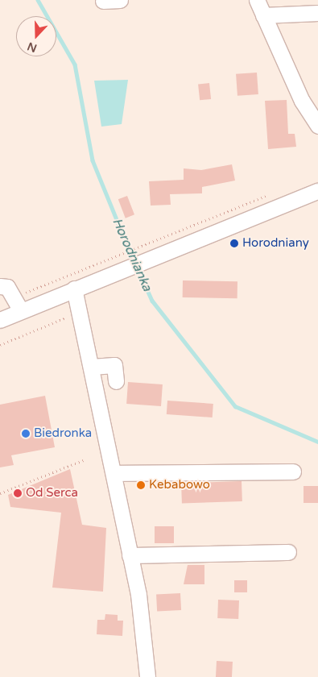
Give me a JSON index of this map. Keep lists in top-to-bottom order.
{
  "water": ["Horodnianka"],
  "places": [
    "Horodniany",
    "Biedronka",
    "Kebabowo",
    "Od Serca"
  ],
  "north": "bottom"
}
